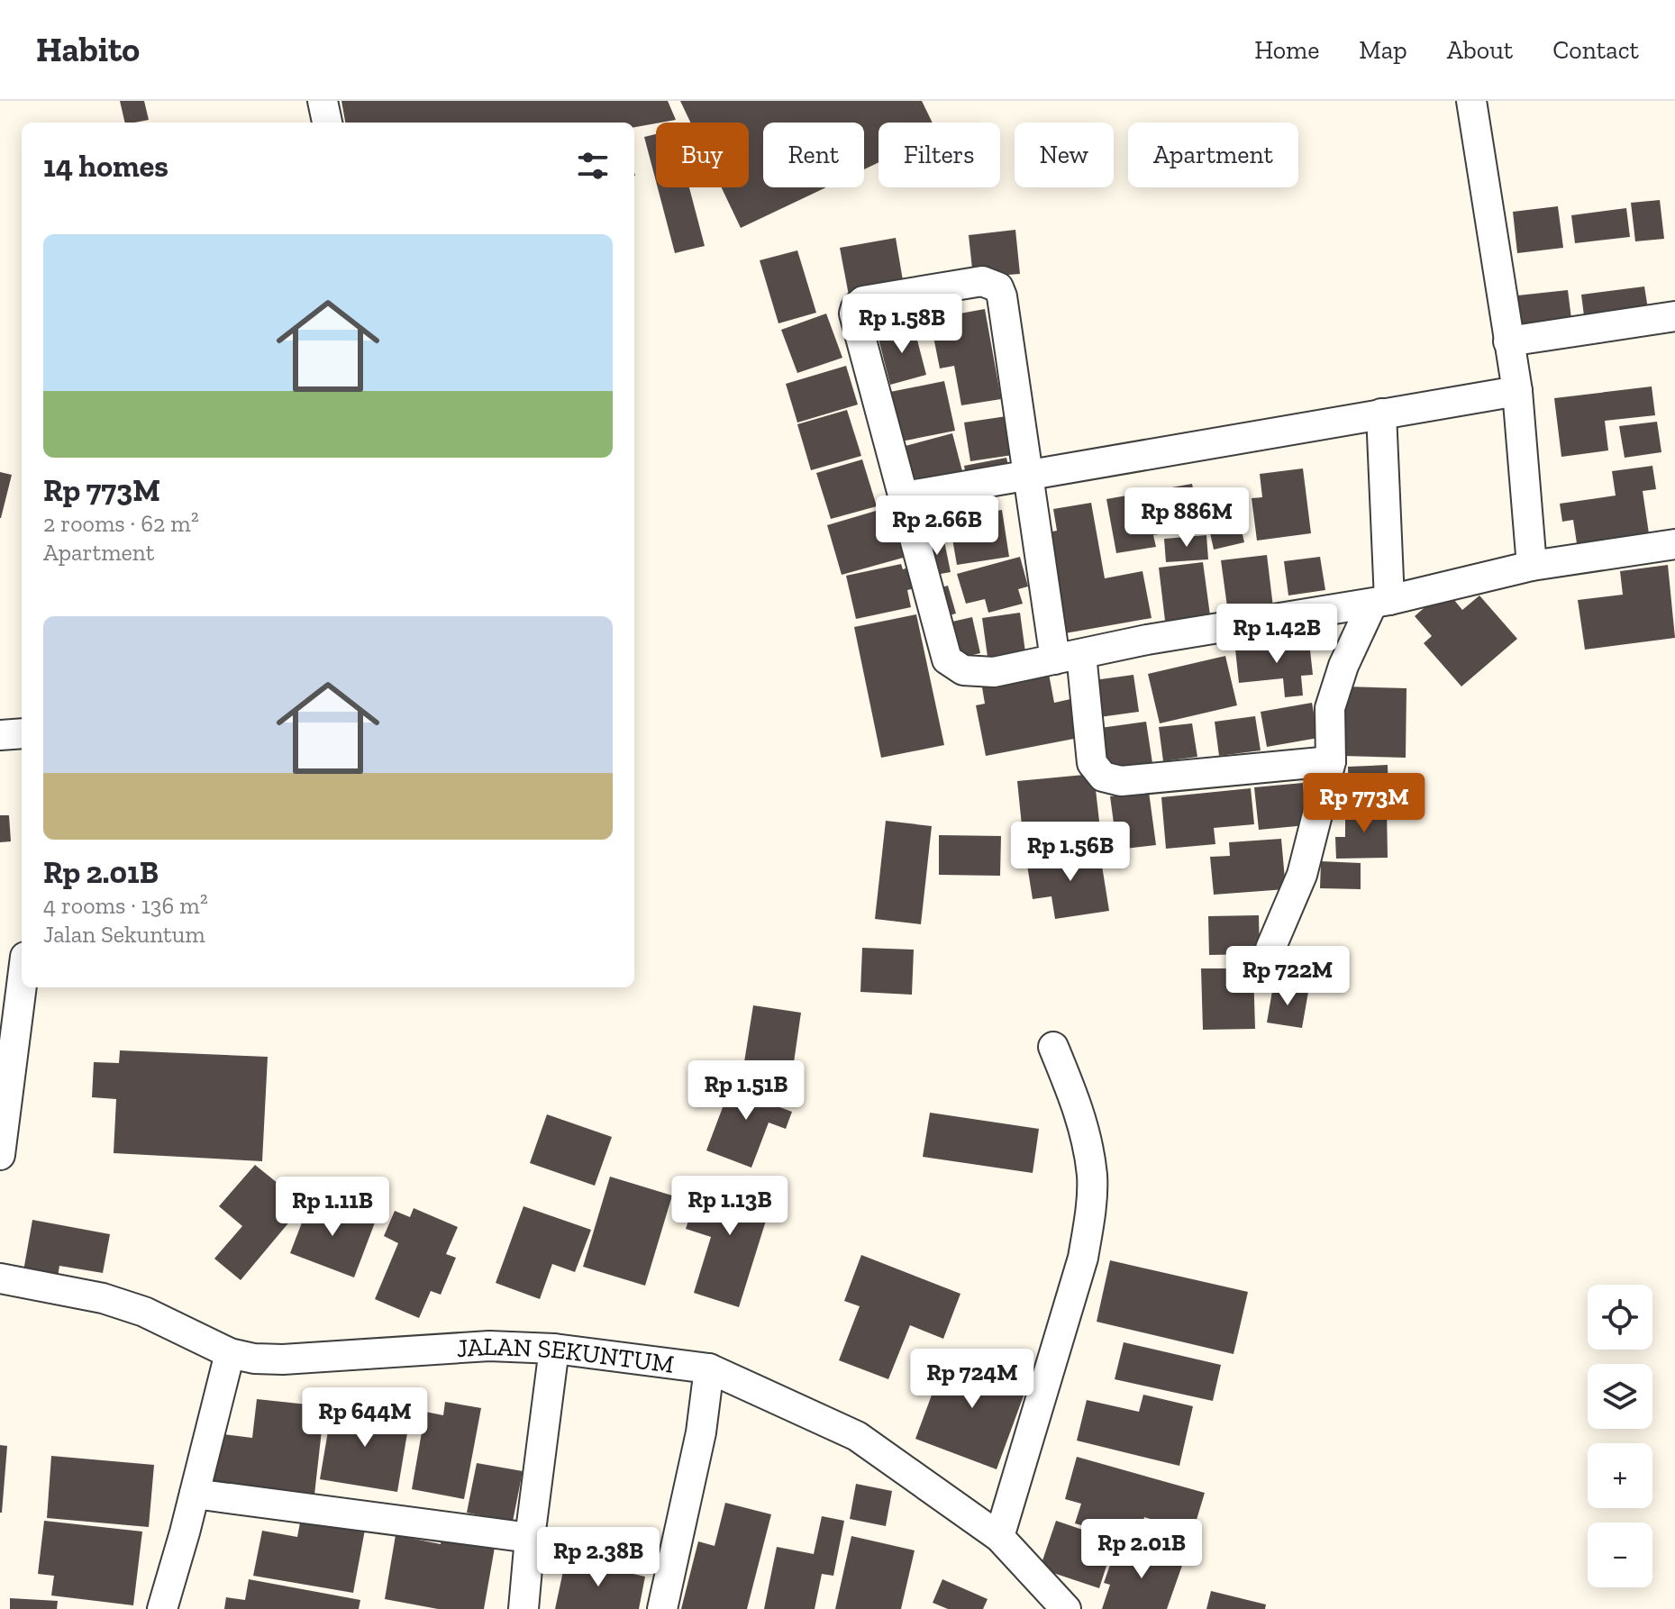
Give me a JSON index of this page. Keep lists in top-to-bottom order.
{
  "streets": {
    "street": ["JALAN SEKUNTUM"]
  },
  "page": {
    "header": "Habito",
    "nav": [
      "Home",
      "Map",
      "About",
      "Contact"
    ],
    "chip": [
      "Buy",
      "Rent",
      "Filters",
      "New",
      "Apartment"
    ],
    "heading": "14 homes",
    "list": [
      {
        "name": "Rp 773M",
        "note": "2 rooms · 62 m² · Apartment"
      },
      {
        "name": "Rp 2.01B",
        "note": "4 rooms · 136 m² · Jalan Sekuntum"
      }
    ],
    "price": [
      "Rp 1.58B",
      "Rp 886M",
      "Rp 2.66B",
      "Rp 1.42B",
      "Rp 773M",
      "Rp 1.56B",
      "Rp 722M",
      "Rp 1.51B",
      "Rp 1.13B",
      "Rp 1.11B",
      "Rp 724M",
      "Rp 644M",
      "Rp 2.01B",
      "Rp 2.38B"
    ],
    "map_buttons": ["+", "−"]
  }
}
